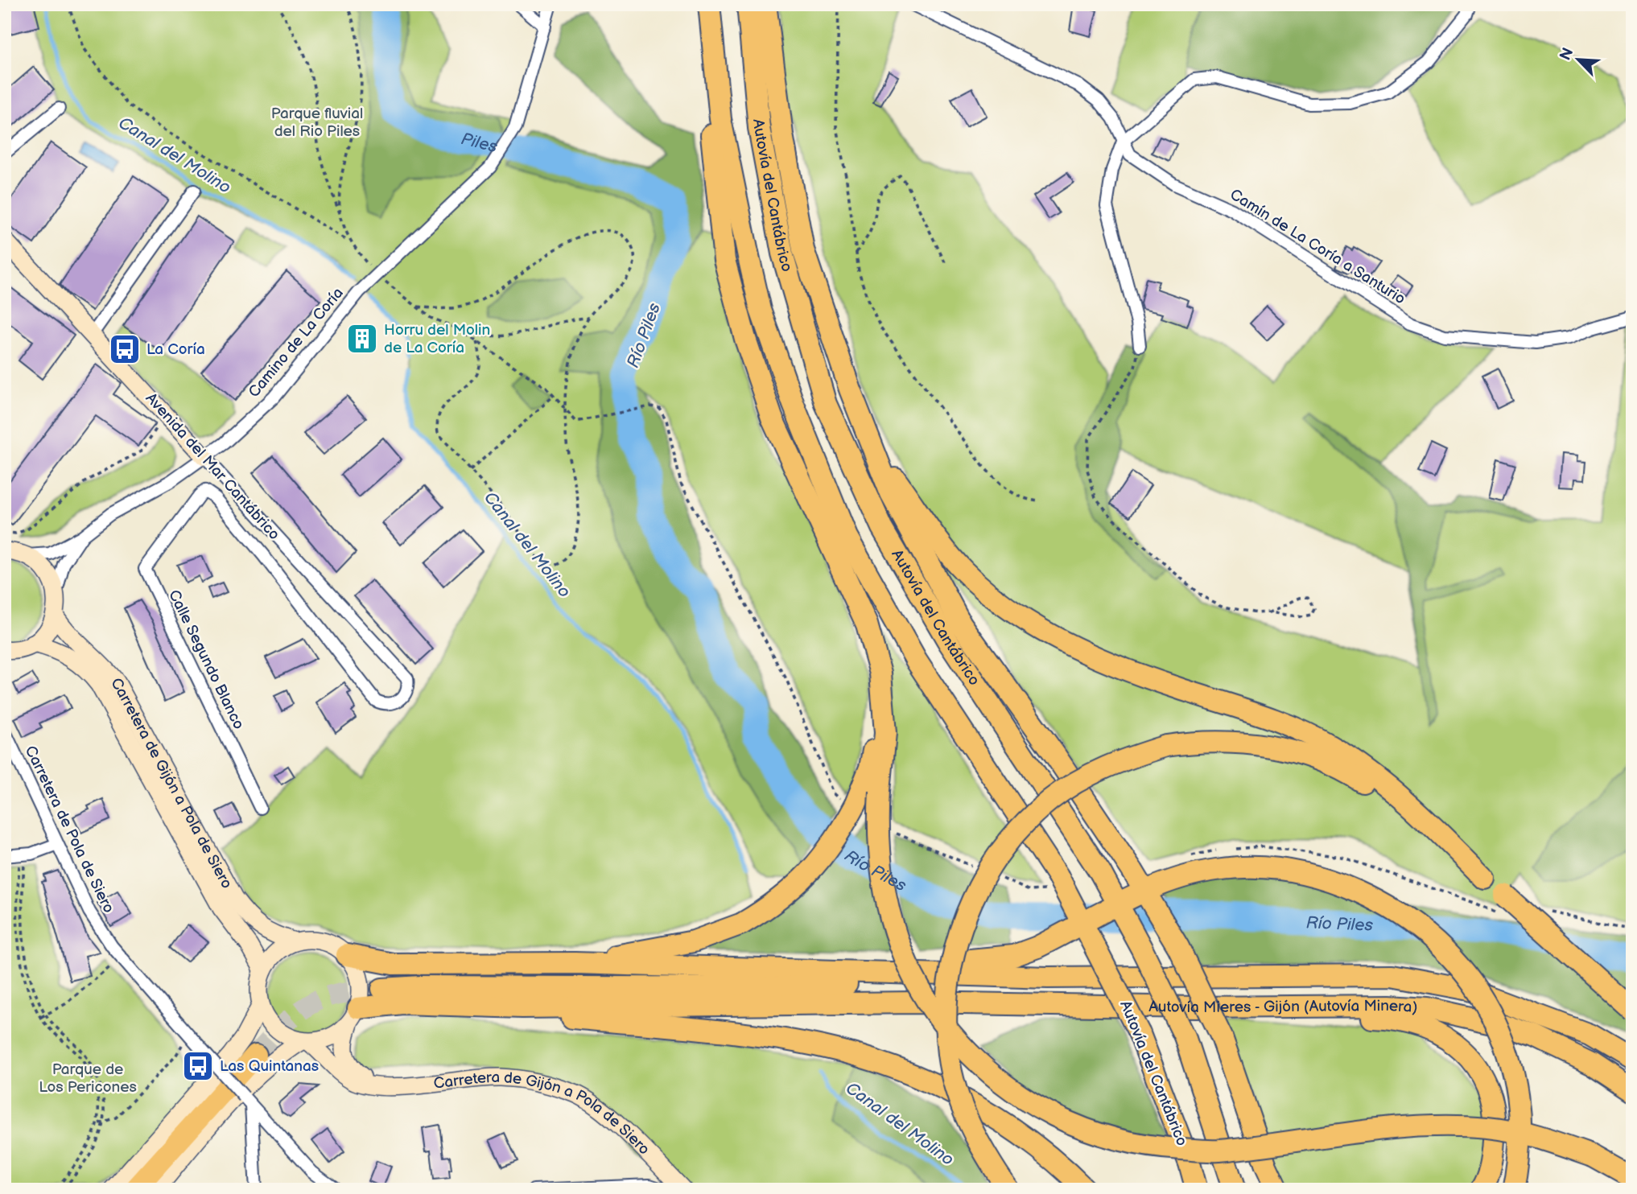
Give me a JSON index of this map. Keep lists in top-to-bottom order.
{
  "streets": {
    "highway": ["Autovía del Cantábrico", "Autovía Mieres - Gijón (Autovía Minera)"],
    "main road": ["Avenida del Mar Cantábrico", "Carretera de Gijón a Pola de Siero"],
    "street": [
      "Camín de La Coría a Santurio",
      "Camino de La Coría",
      "Calle Segundo Blanco",
      "Carretera de Pola de Siero"
    ]
  },
  "crossings": [
    ["Camino de La Coría", "Avenida del Mar Cantábrico"],
    ["Avenida del Mar Cantábrico", "Calle Segundo Blanco"]
  ],
  "water": ["Piles", "Canal del Molino", "Río Piles"],
  "parks": ["Parque fluvial del Rio Piles", "Parque de Los Pericones"],
  "places": {
    "building": ["Horru del Molin de La Coría"],
    "bus stop": ["La Coría", "Las Quintanas"]
  },
  "north": "top left"
}
